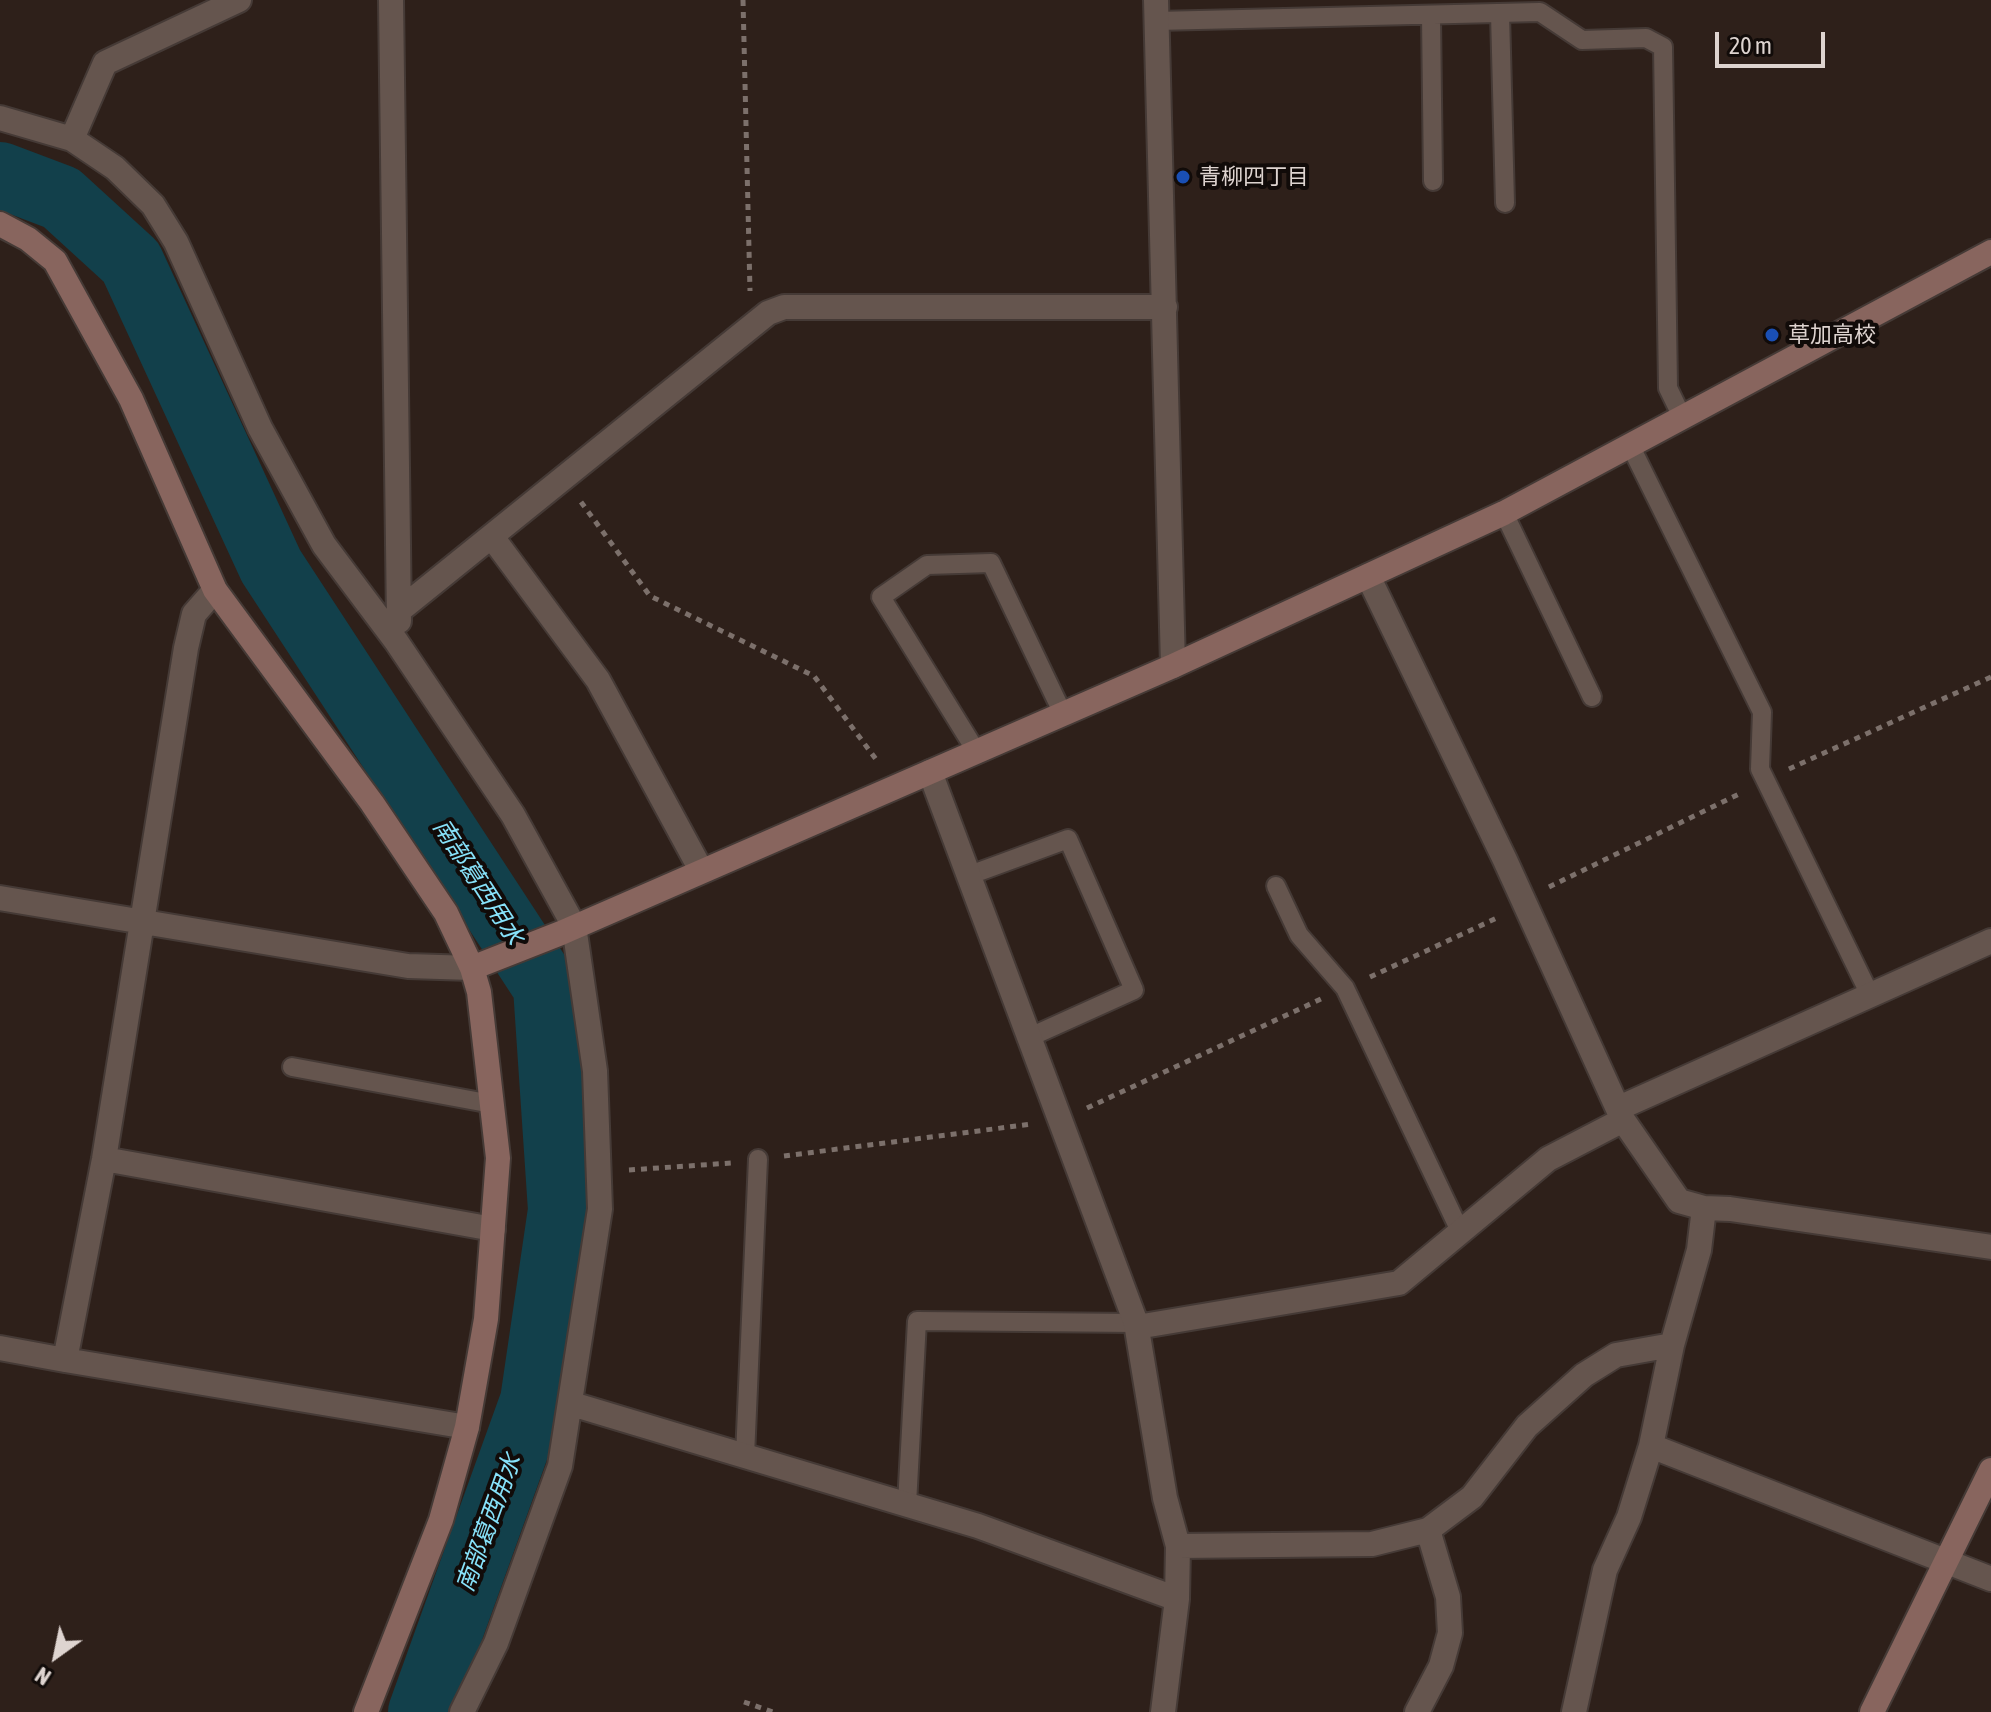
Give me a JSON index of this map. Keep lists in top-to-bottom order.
{
  "water": ["南部葛西用水"],
  "places": ["青柳四丁目", "草加高校"],
  "scale_bar": "20 m",
  "north": "bottom left"
}
